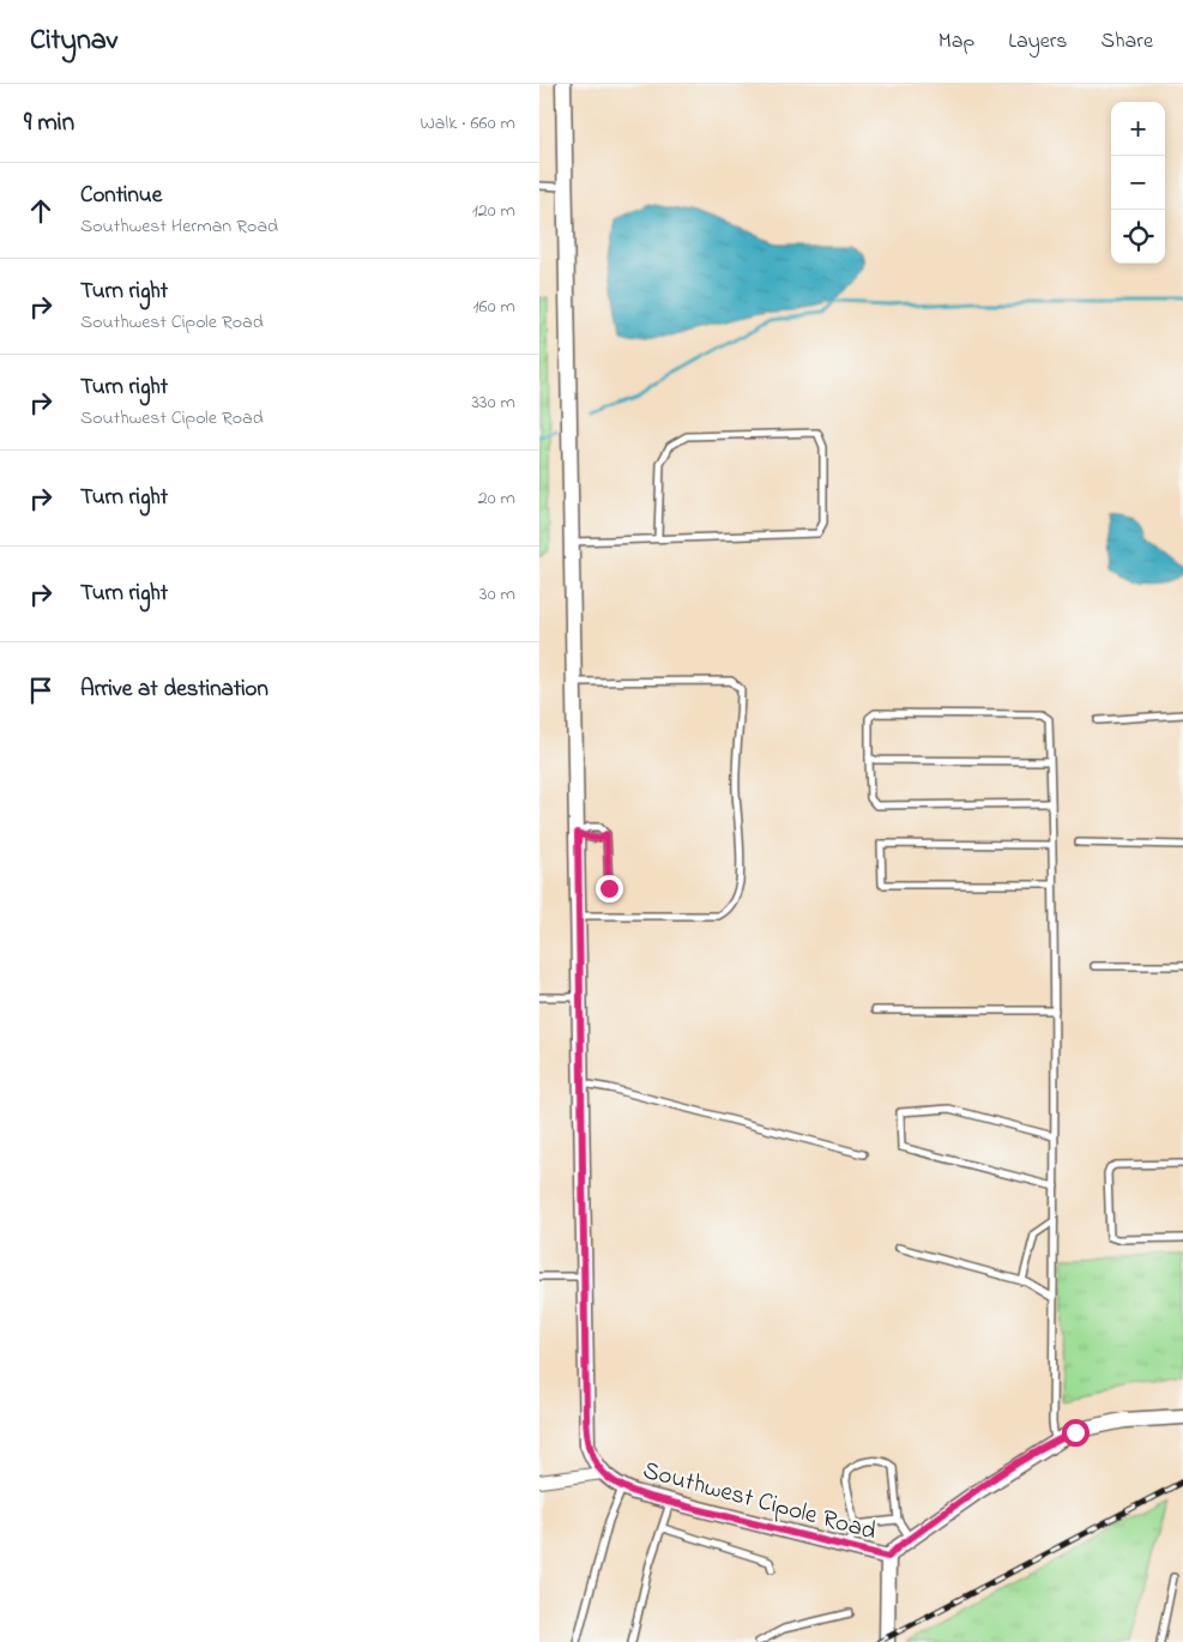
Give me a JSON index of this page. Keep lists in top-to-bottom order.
{
  "streets": {
    "street": ["Southwest Cipole Road"]
  },
  "page": {
    "header": "Citynav",
    "nav": ["Map", "Layers", "Share"],
    "heading": ["9 min", "Walk · 660 m"],
    "map_buttons": ["+", "−"],
    "list": [
      ["Continue", "Southwest Herman Road", "120 m"],
      ["Turn right", "Southwest Cipole Road", "160 m"],
      ["Turn right", "Southwest Cipole Road", "330 m"],
      ["Turn right", "20 m"],
      ["Turn right", "30 m"],
      "Arrive at destination"
    ]
  }
}
